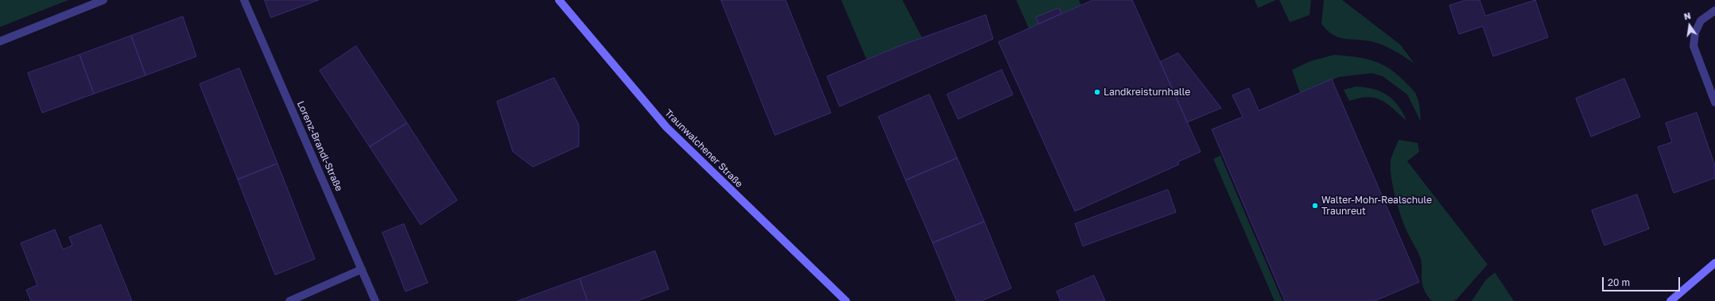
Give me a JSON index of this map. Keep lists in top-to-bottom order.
{
  "streets": {
    "main road": ["Traunwalchener Straße"],
    "street": ["Lorenz-Brandl-Straße"]
  },
  "places": ["Landkreisturnhalle", "Walter-Mohr-Realschule Traunreut"],
  "scale_bar": "20 m",
  "north": "top"
}
